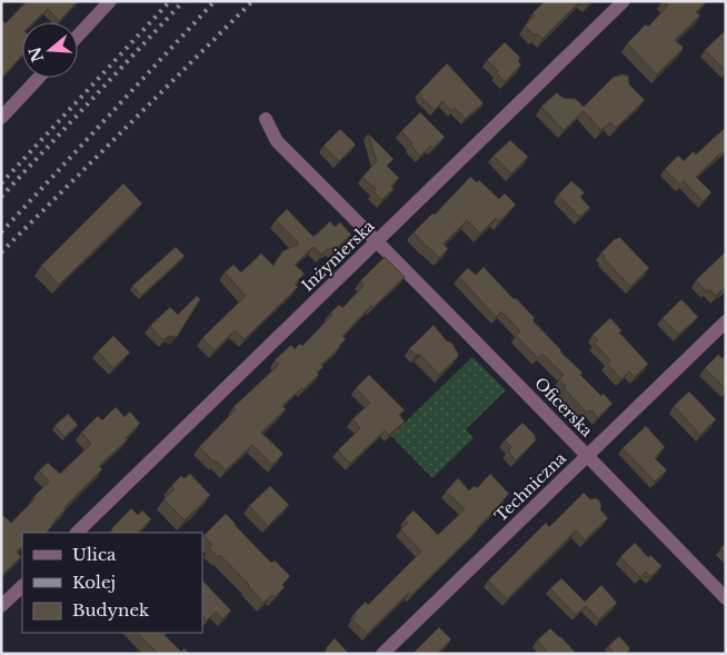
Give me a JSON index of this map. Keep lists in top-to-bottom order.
{
  "streets": {
    "street": ["Inżynierska", "Oficerska", "Techniczna"]
  },
  "crossings": [
    ["Inżynierska", "Oficerska"],
    ["Oficerska", "Techniczna"]
  ],
  "legend": ["Ulica", "Kolej", "Budynek"],
  "north": "left"
}
